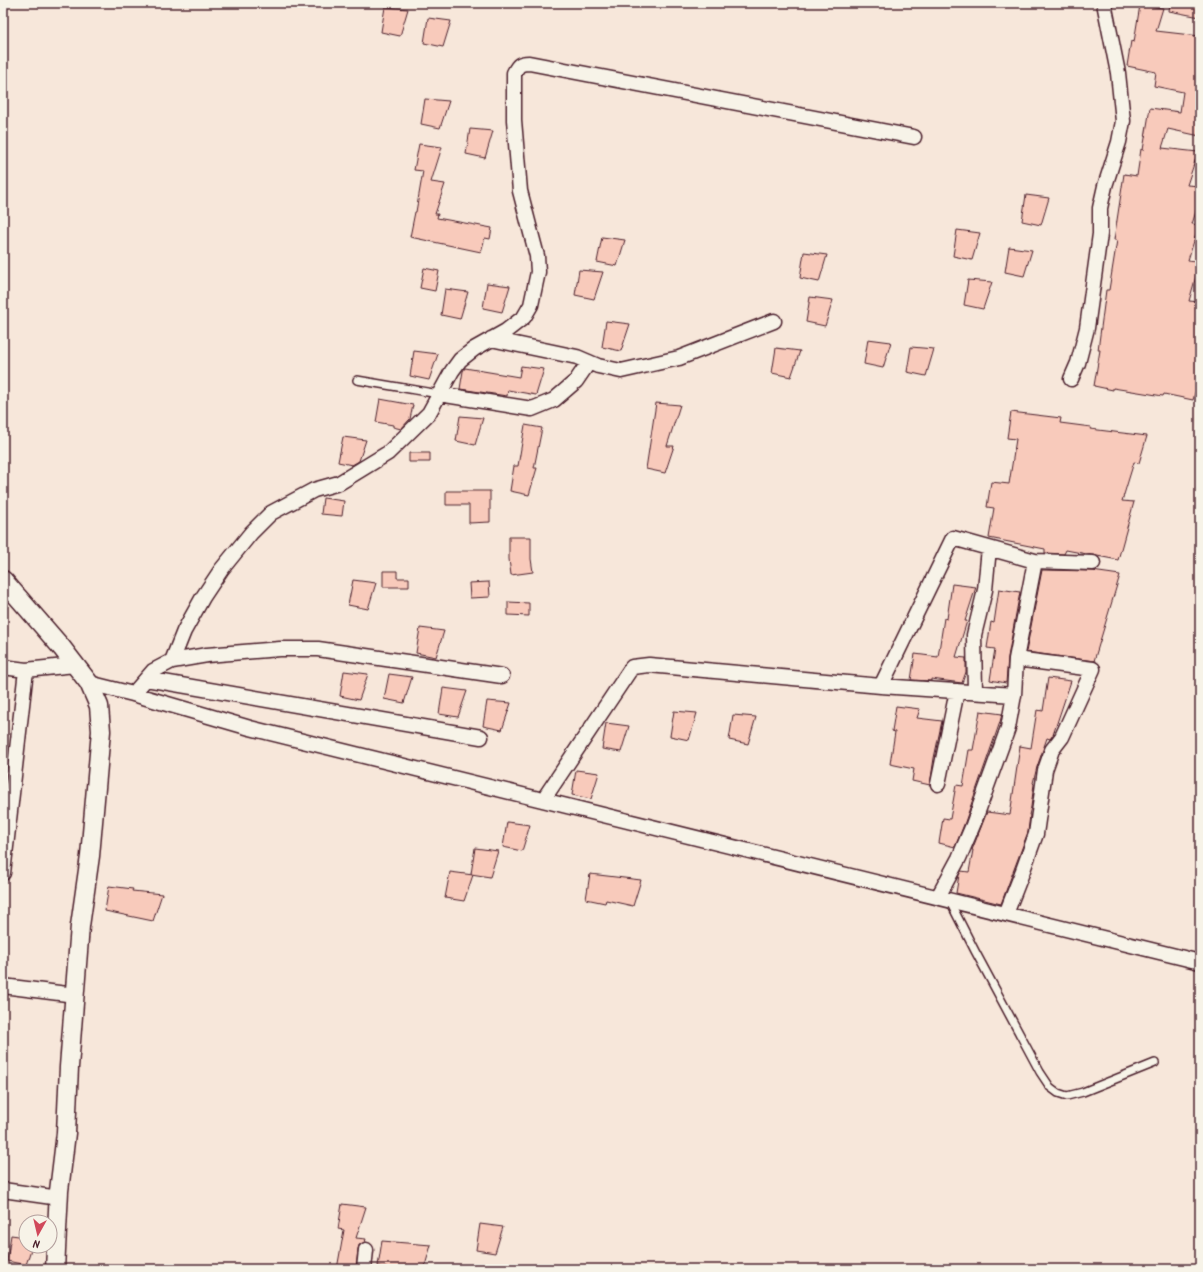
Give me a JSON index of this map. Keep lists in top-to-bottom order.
{
  "north": "bottom"
}
